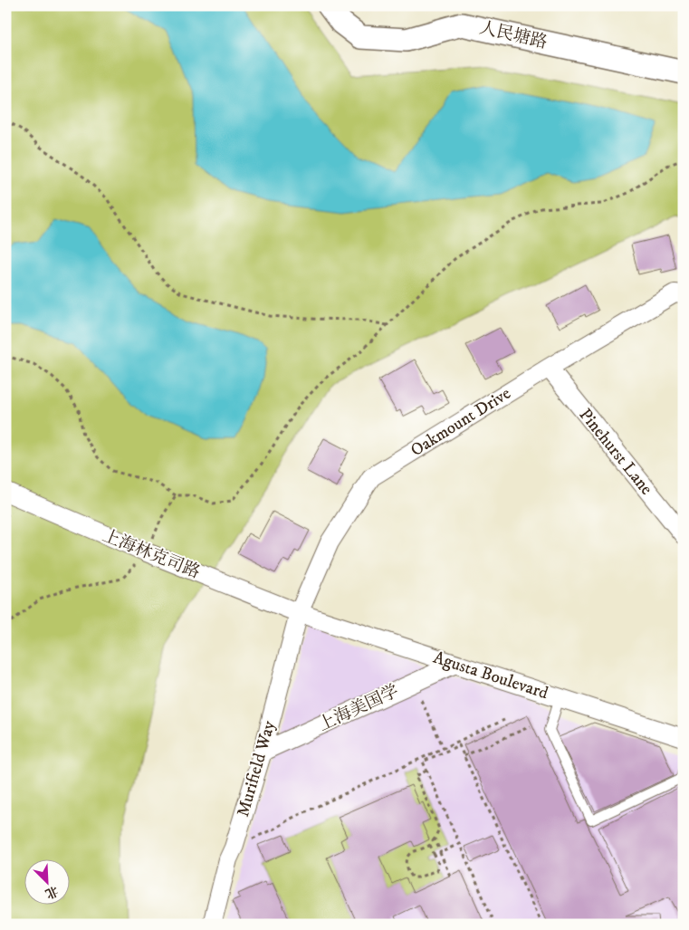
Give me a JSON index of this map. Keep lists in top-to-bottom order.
{
  "streets": {
    "street": [
      "人民塘路",
      "Oakmount Drive",
      "Pinehurst Lane",
      "上海林克司路",
      "Agusta Boulevard",
      "上海美国学",
      "Murifield Way"
    ]
  },
  "crossings": [
    ["Oakmount Drive", "Pinehurst Lane"],
    ["Oakmount Drive", "上海林克司路"],
    ["Oakmount Drive", "Agusta Boulevard"],
    ["Oakmount Drive", "Murifield Way"],
    ["上海林克司路", "Agusta Boulevard"],
    ["上海林克司路", "Murifield Way"],
    ["Agusta Boulevard", "上海美国学"],
    ["Agusta Boulevard", "Murifield Way"],
    ["上海美国学", "Murifield Way"]
  ],
  "north": "bottom right"
}
